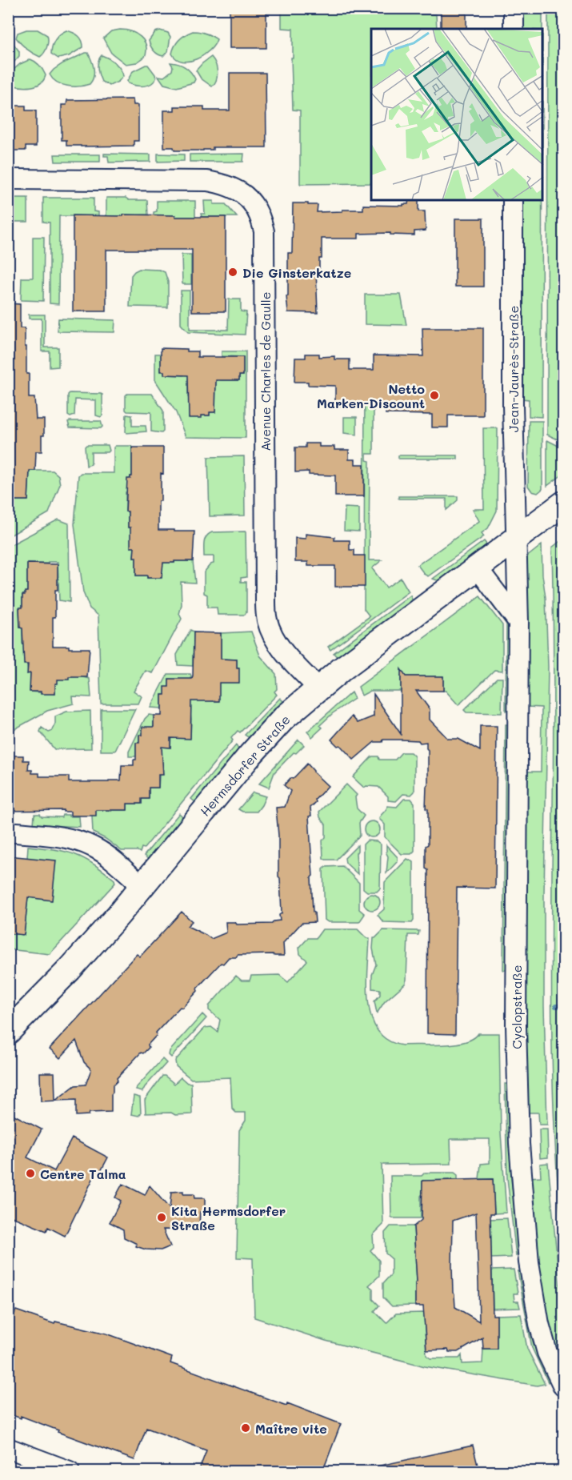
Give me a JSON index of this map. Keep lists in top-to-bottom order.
{
  "streets": {
    "main road": ["Hermsdorfer Straße"],
    "street": ["Jean-Jaurès-Straße", "Avenue Charles de Gaulle", "Cyclopstraße"]
  },
  "crossings": [
    ["Jean-Jaurès-Straße", "Hermsdorfer Straße"],
    ["Jean-Jaurès-Straße", "Cyclopstraße"],
    ["Avenue Charles de Gaulle", "Hermsdorfer Straße"],
    ["Hermsdorfer Straße", "Cyclopstraße"]
  ],
  "places": [
    "Die Ginsterkatze",
    "Netto Marken-Discount",
    "Centre Talma",
    "Kita Hermsdorfer Straße",
    "Maître vite"
  ]
}
